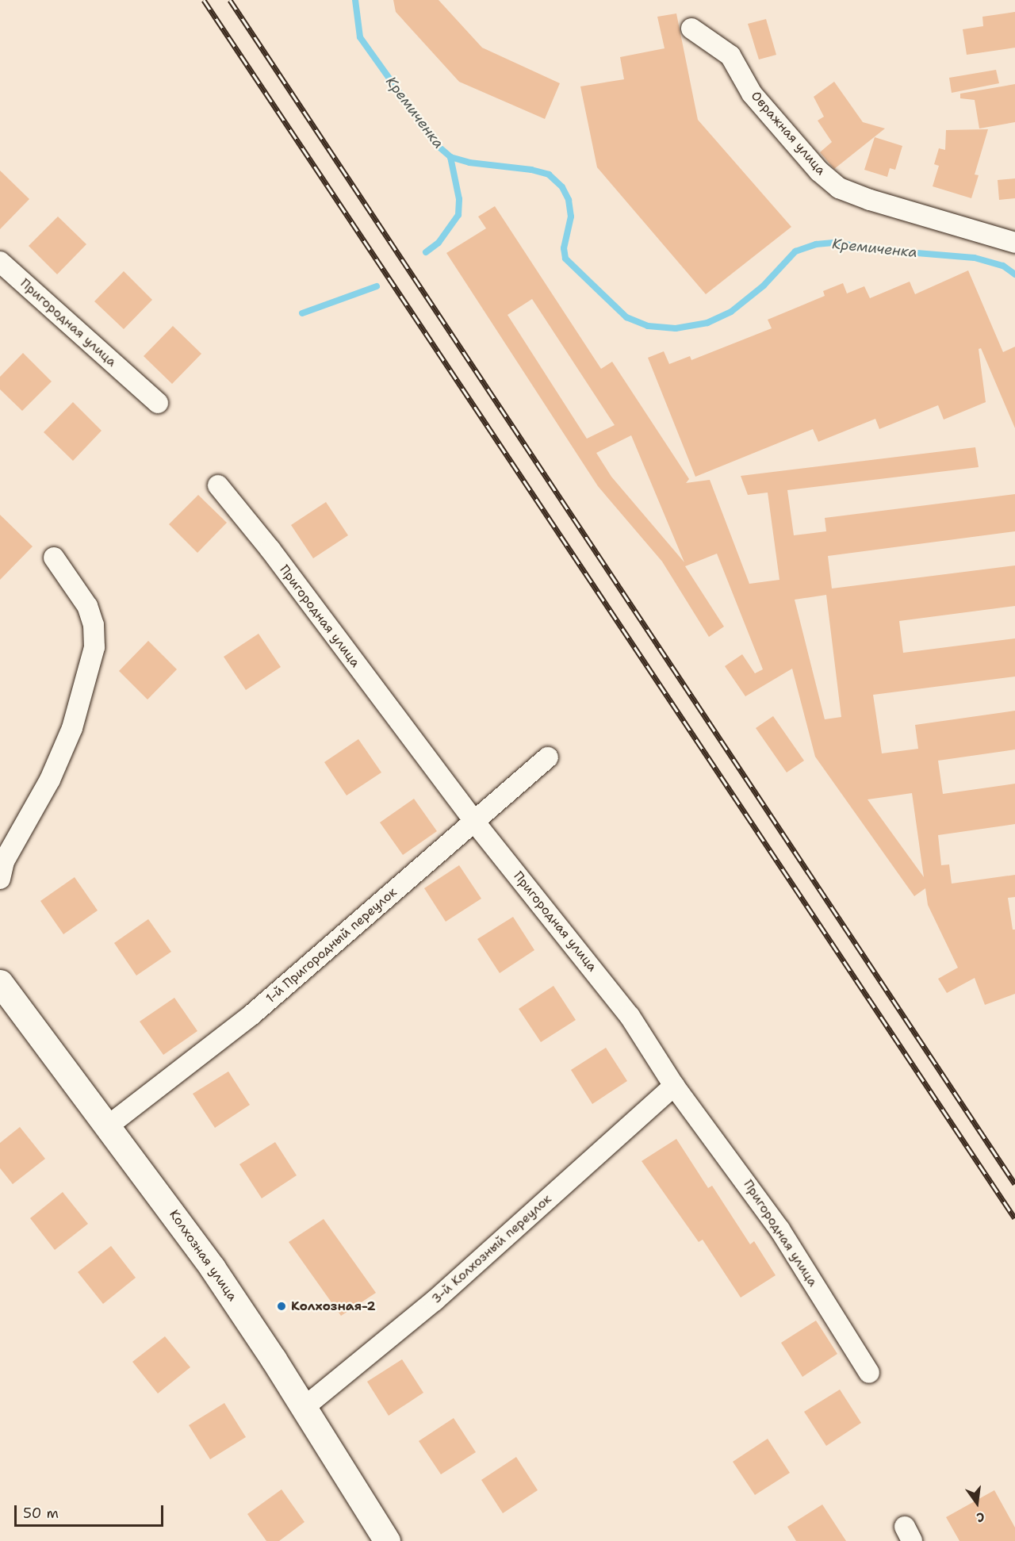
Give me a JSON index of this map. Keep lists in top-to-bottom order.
{
  "streets": {
    "main road": ["Колхозная улица"],
    "street": [
      "Овражная улица",
      "Пригородная улица",
      "1-й Пригородный переулок",
      "3-й Колхозный переулок"
    ]
  },
  "crossings": [
    ["Пригородная улица", "1-й Пригородный переулок"],
    ["Пригородная улица", "3-й Колхозный переулок"],
    ["1-й Пригородный переулок", "Колхозная улица"],
    ["3-й Колхозный переулок", "Колхозная улица"]
  ],
  "water": ["Кремиченка"],
  "places": ["Колхозная-2"],
  "scale_bar": "50 m",
  "north": "bottom"
}
